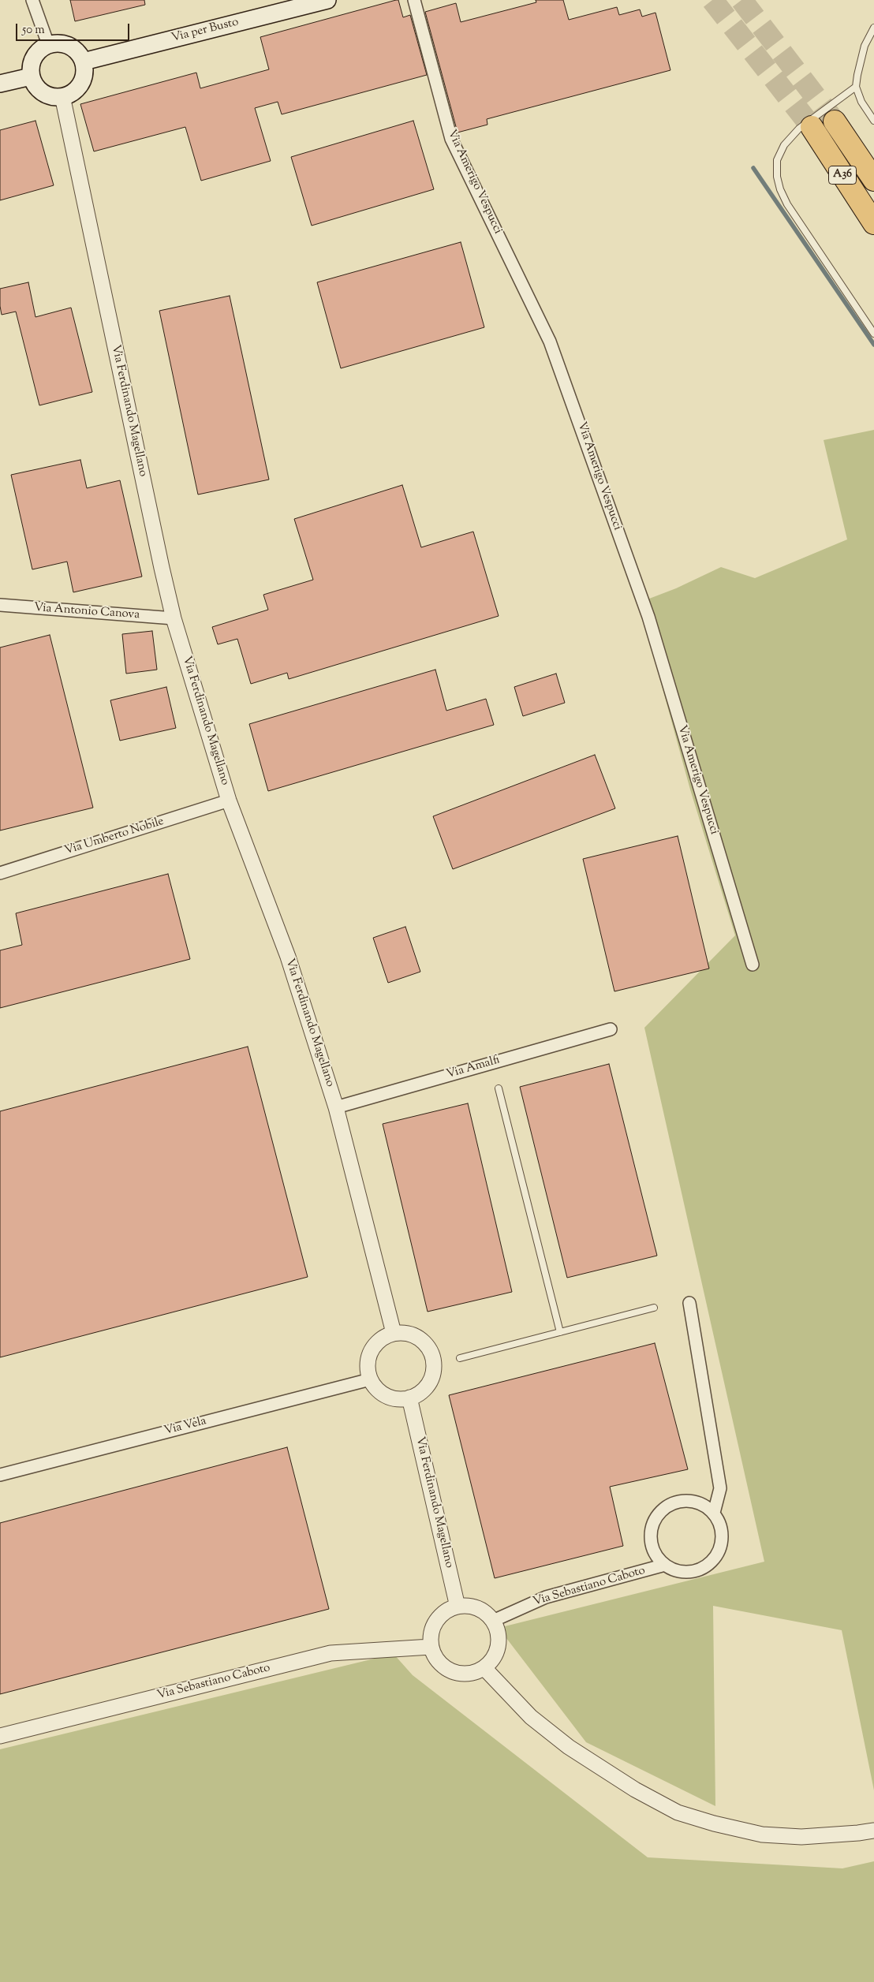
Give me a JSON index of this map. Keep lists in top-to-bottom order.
{
  "streets": {
    "highway": ["A36"],
    "main road": ["Via per Busto"],
    "street": [
      "Via Amerigo Vespucci",
      "Via Ferdinando Magellano",
      "Via Antonio Canova",
      "Via Umberto Nobile",
      "Via Amalfi",
      "Via Vela",
      "Via Sebastiano Caboto"
    ]
  },
  "crossings": [
    ["Via per Busto", "Via Ferdinando Magellano"],
    ["Via Ferdinando Magellano", "Via Antonio Canova"],
    ["Via Ferdinando Magellano", "Via Umberto Nobile"],
    ["Via Ferdinando Magellano", "Via Amalfi"],
    ["Via Ferdinando Magellano", "Via Vela"],
    ["Via Ferdinando Magellano", "Via Sebastiano Caboto"]
  ],
  "scale_bar": "50 m"
}
